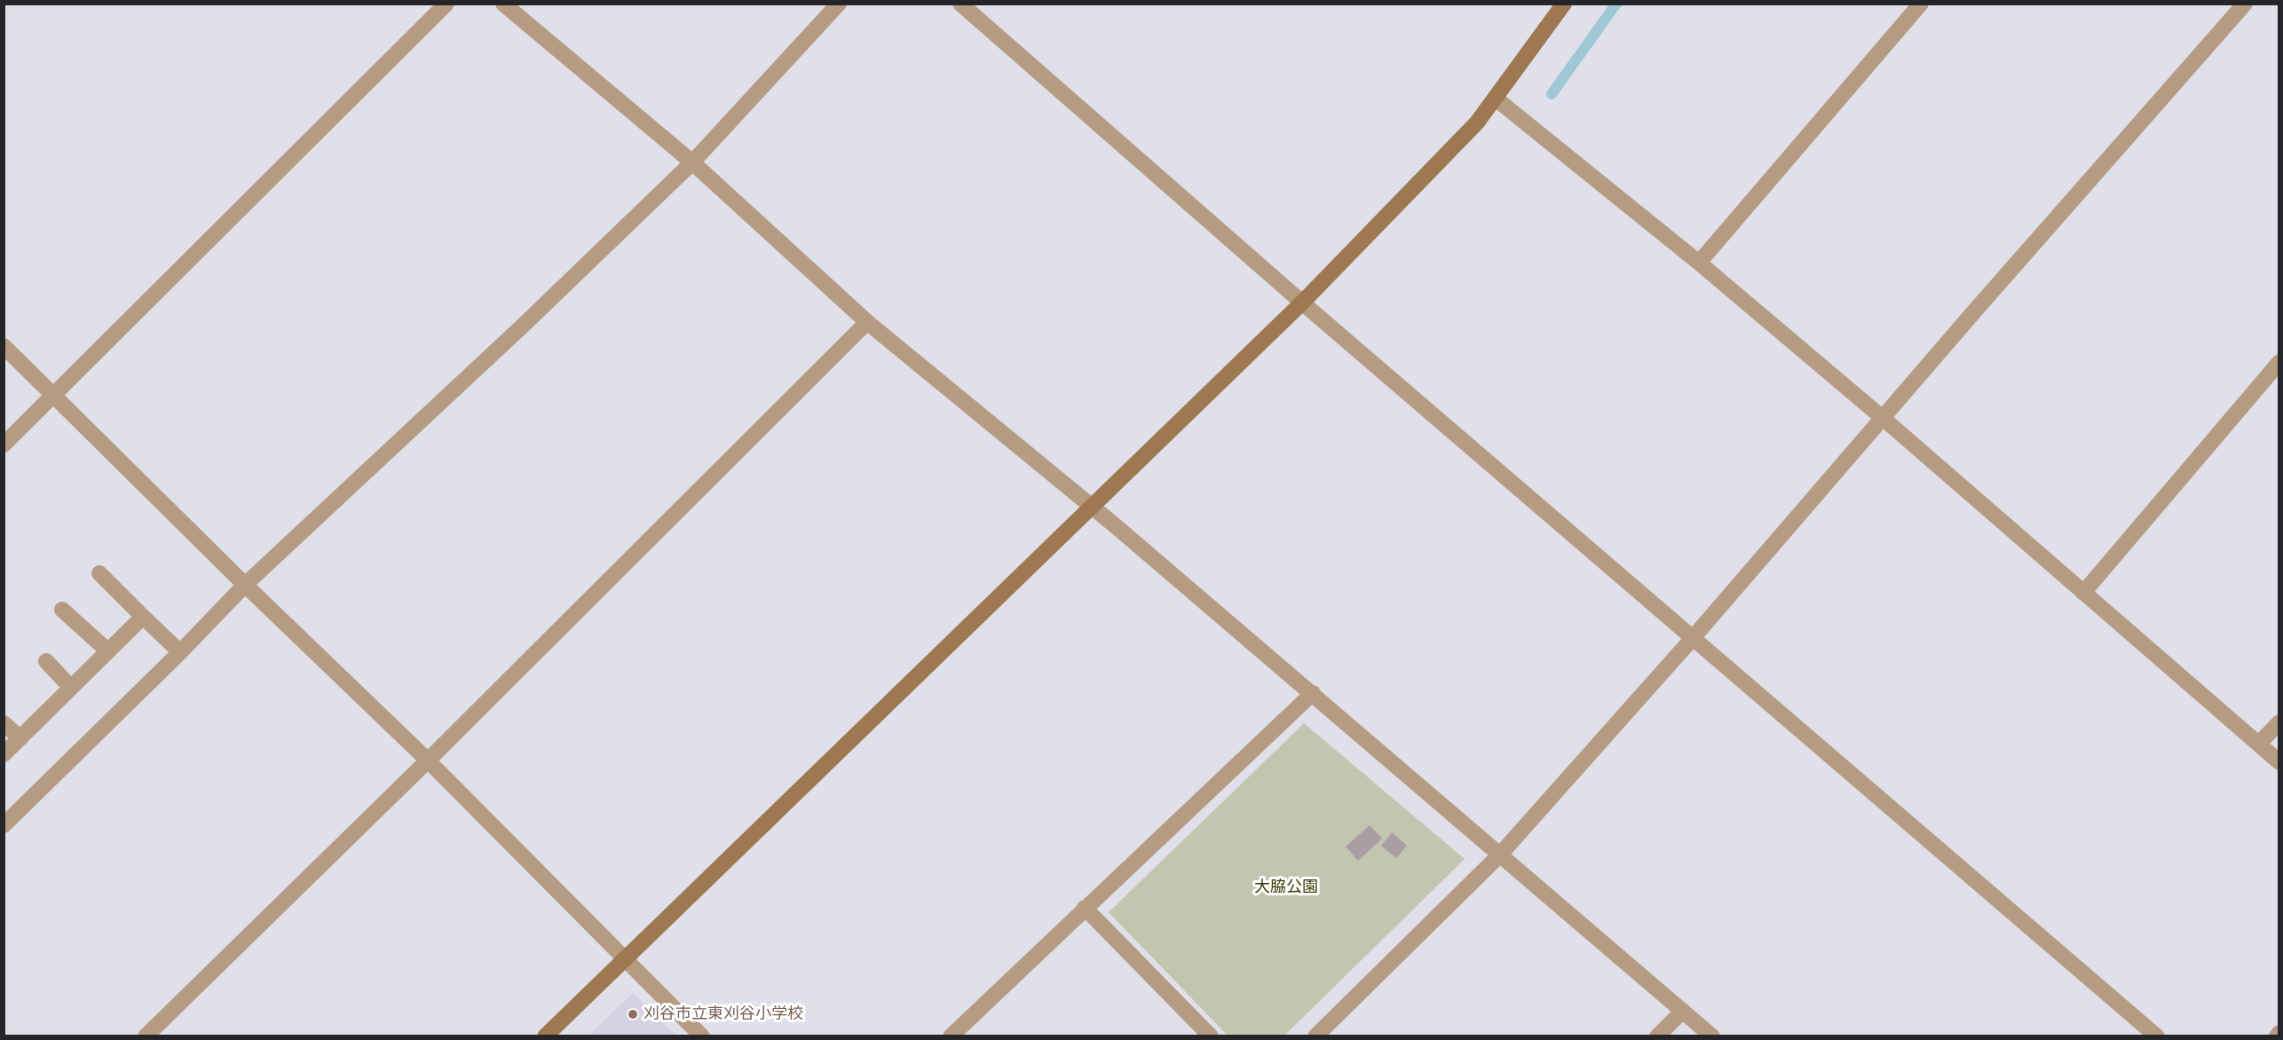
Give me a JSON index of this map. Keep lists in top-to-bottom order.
{
  "parks": ["大脇公園"],
  "places": ["刈谷市立東刈谷小学校"]
}
